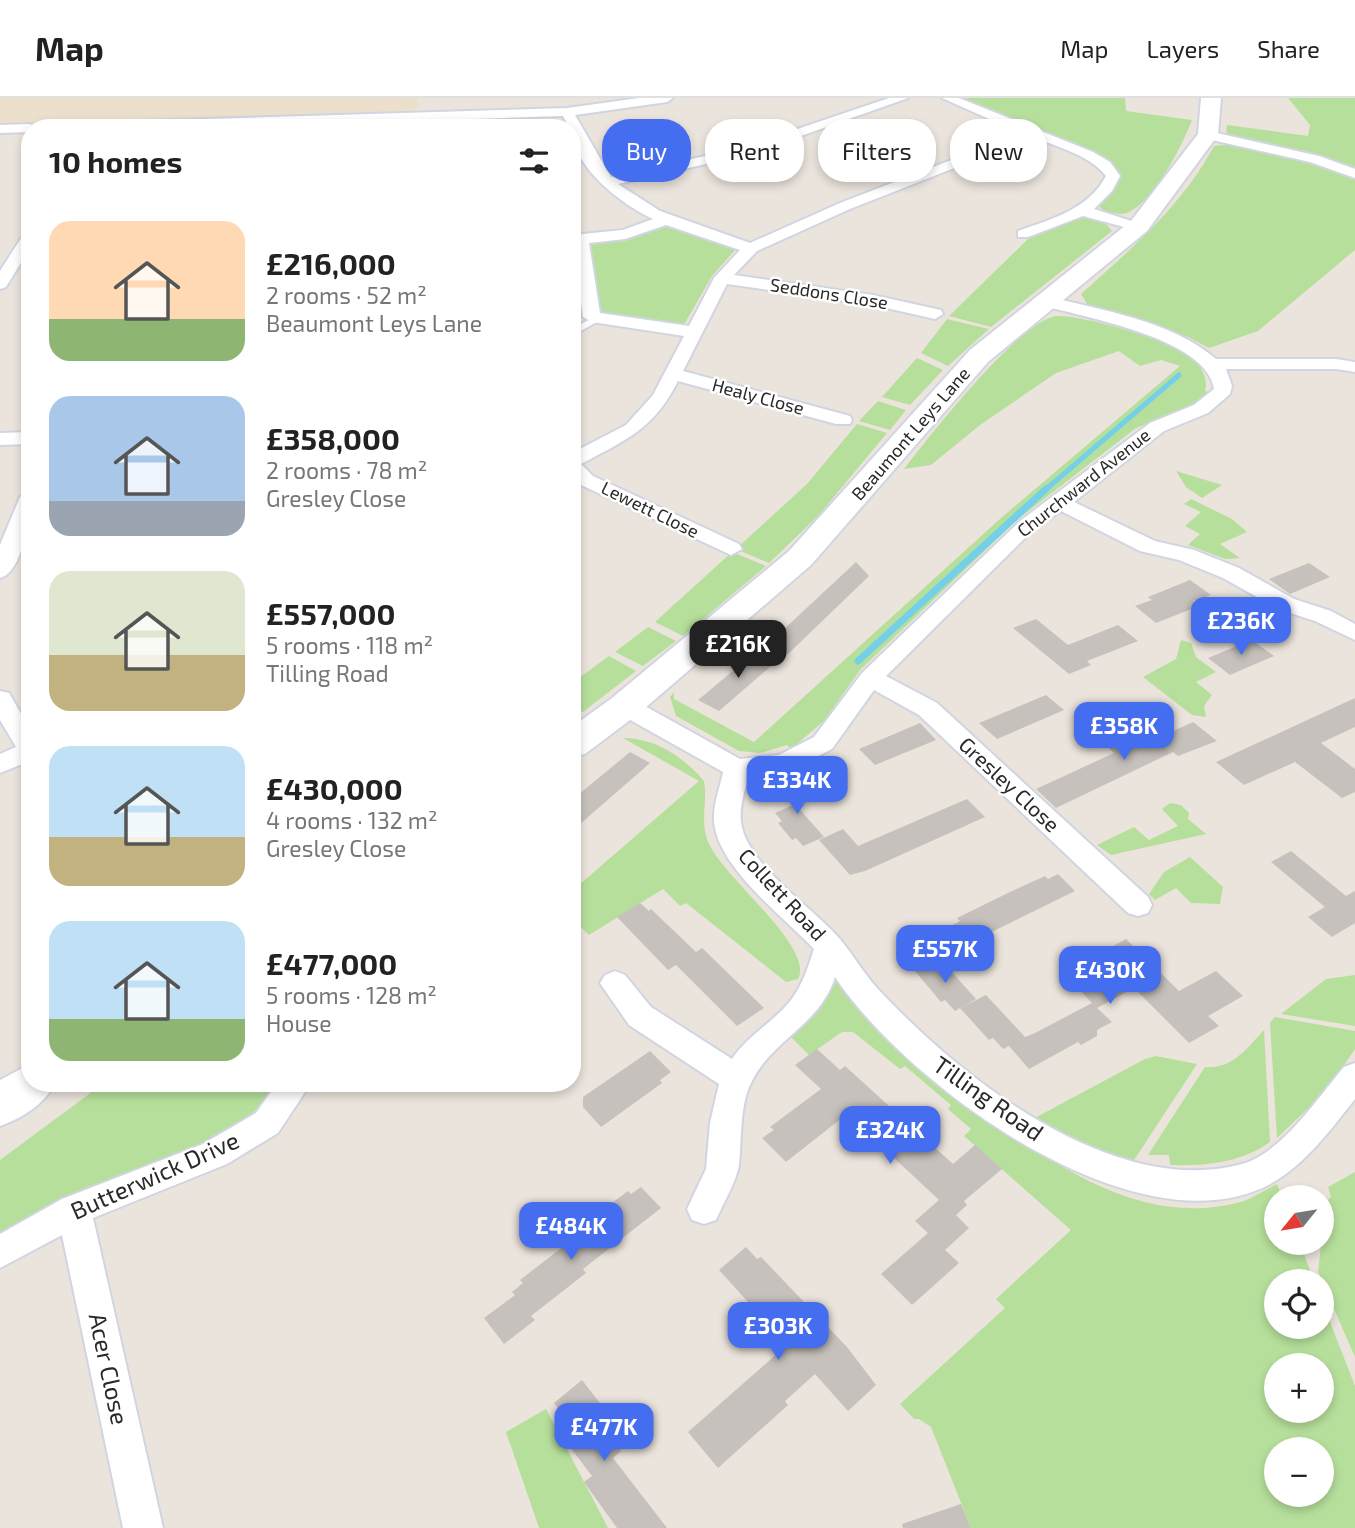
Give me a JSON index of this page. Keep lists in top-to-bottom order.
{
  "streets": {
    "street": [
      "Seddons Close",
      "Healy Close",
      "Beaumont Leys Lane",
      "Churchward Avenue",
      "Lewett Close",
      "Gresley Close",
      "Collett Road",
      "Tilling Road",
      "Butterwick Drive",
      "Acer Close"
    ]
  },
  "crossings": [
    ["Churchward Avenue", "Gresley Close"],
    ["Churchward Avenue", "Collett Road"],
    ["Collett Road", "Tilling Road"],
    ["Butterwick Drive", "Acer Close"]
  ],
  "north": "bottom left",
  "page": {
    "header": "Map",
    "nav": ["Map", "Layers", "Share"],
    "chip": [
      "Buy",
      "Rent",
      "Filters",
      "New"
    ],
    "heading": "10 homes",
    "list": [
      {
        "name": "£216,000",
        "note": "2 rooms · 52 m² · Beaumont Leys Lane"
      },
      {
        "name": "£358,000",
        "note": "2 rooms · 78 m² · Gresley Close"
      },
      {
        "name": "£557,000",
        "note": "5 rooms · 118 m² · Tilling Road"
      },
      {
        "name": "£430,000",
        "note": "4 rooms · 132 m² · Gresley Close"
      },
      {
        "name": "£477,000",
        "note": "5 rooms · 128 m² · House"
      }
    ],
    "price": [
      "£236K",
      "£216K",
      "£358K",
      "£334K",
      "£557K",
      "£430K",
      "£324K",
      "£484K",
      "£303K",
      "£477K"
    ],
    "map_buttons": ["+", "−"]
  }
}
